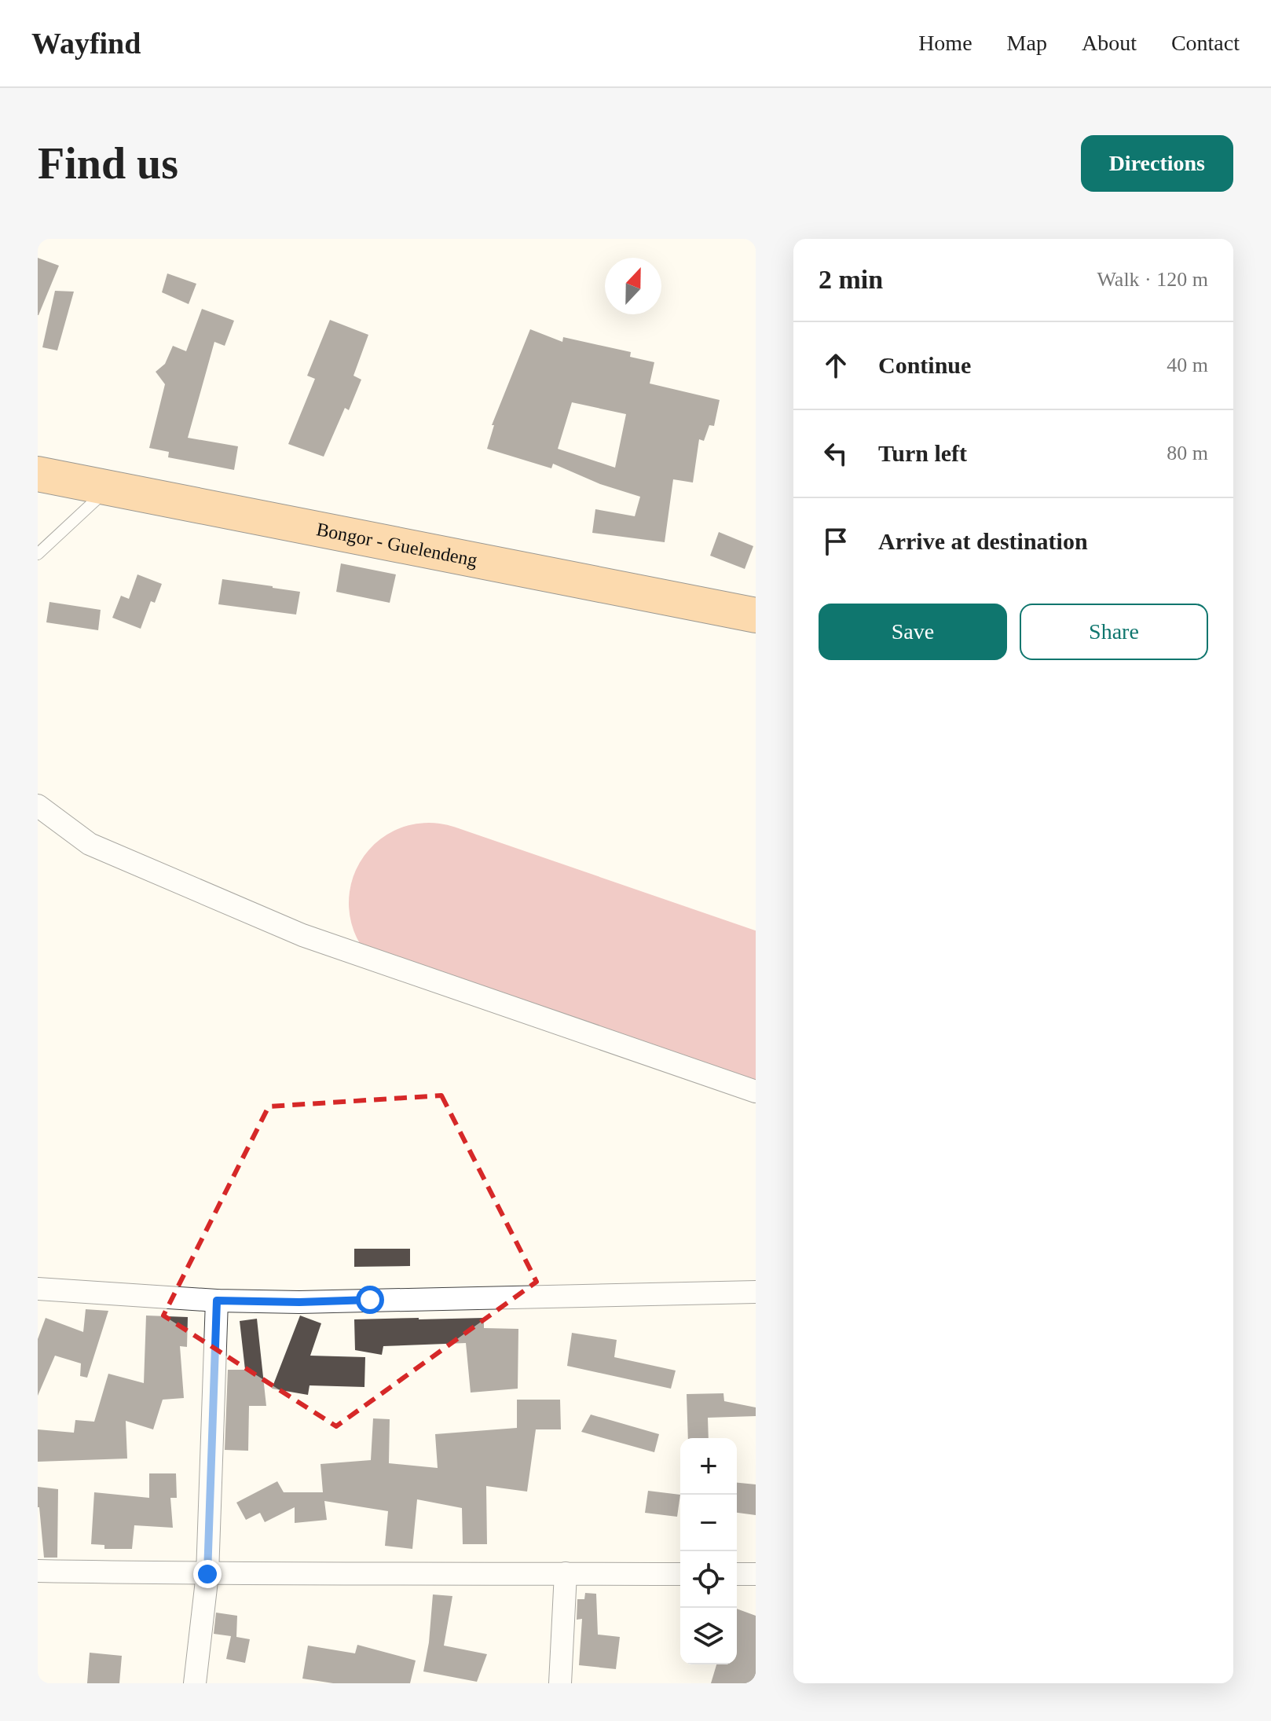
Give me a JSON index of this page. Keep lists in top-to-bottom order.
{
  "streets": {
    "highway": ["Bongor - Guelendeng"]
  },
  "north": "top",
  "page": {
    "header": "Wayfind",
    "nav": [
      "Home",
      "Map",
      "About",
      "Contact"
    ],
    "buttons": [
      "Directions",
      ["Save", "Share"]
    ],
    "title": "Find us",
    "heading": ["2 min", "Walk · 120 m"],
    "list": [
      ["Continue", "40 m"],
      ["Turn left", "80 m"],
      "Arrive at destination"
    ],
    "map_buttons": ["+", "−"]
  }
}
